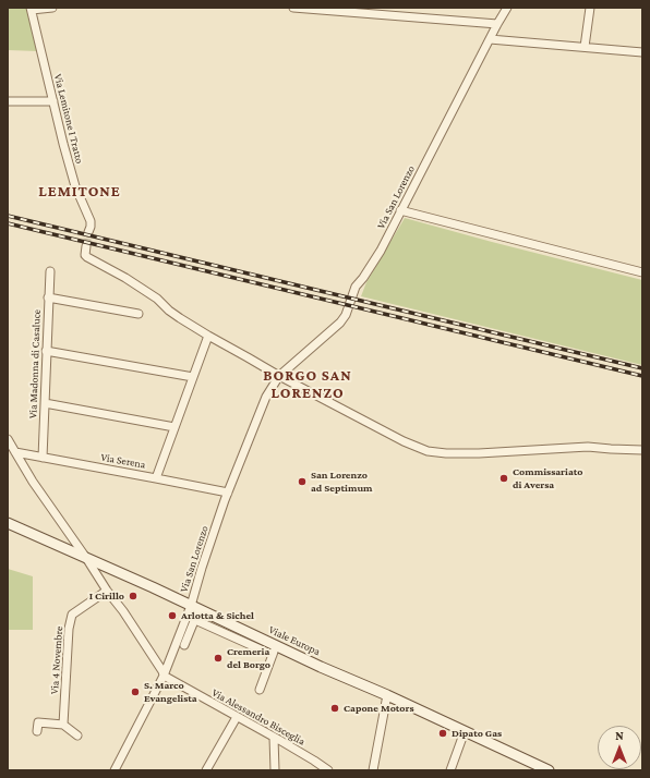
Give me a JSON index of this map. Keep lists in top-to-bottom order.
{
  "streets": {
    "main road": ["Viale Europa"],
    "street": [
      "Via Lemitone I Tratto",
      "Via San Lorenzo",
      "Via Madonna di Casaluce",
      "Via Serena",
      "Via 4 Novembre",
      "Via Alessandro Bisceglia"
    ]
  },
  "crossings": [
    ["Via San Lorenzo", "Via Serena"],
    ["Via San Lorenzo", "Viale Europa"],
    ["Via San Lorenzo", "Via Alessandro Bisceglia"],
    ["Via Madonna di Casaluce", "Via Serena"]
  ],
  "districts": ["LEMITONE", "BORGO SAN LORENZO"],
  "places": [
    "Commissariato di Aversa",
    "San Lorenzo ad Septimum",
    "I Cirillo",
    "Arlotta & Sichel",
    "Cremeria del Borgo",
    "S. Marco Evangelista",
    "Capone Motors",
    "Dipato Gas"
  ],
  "north": "top"
}
